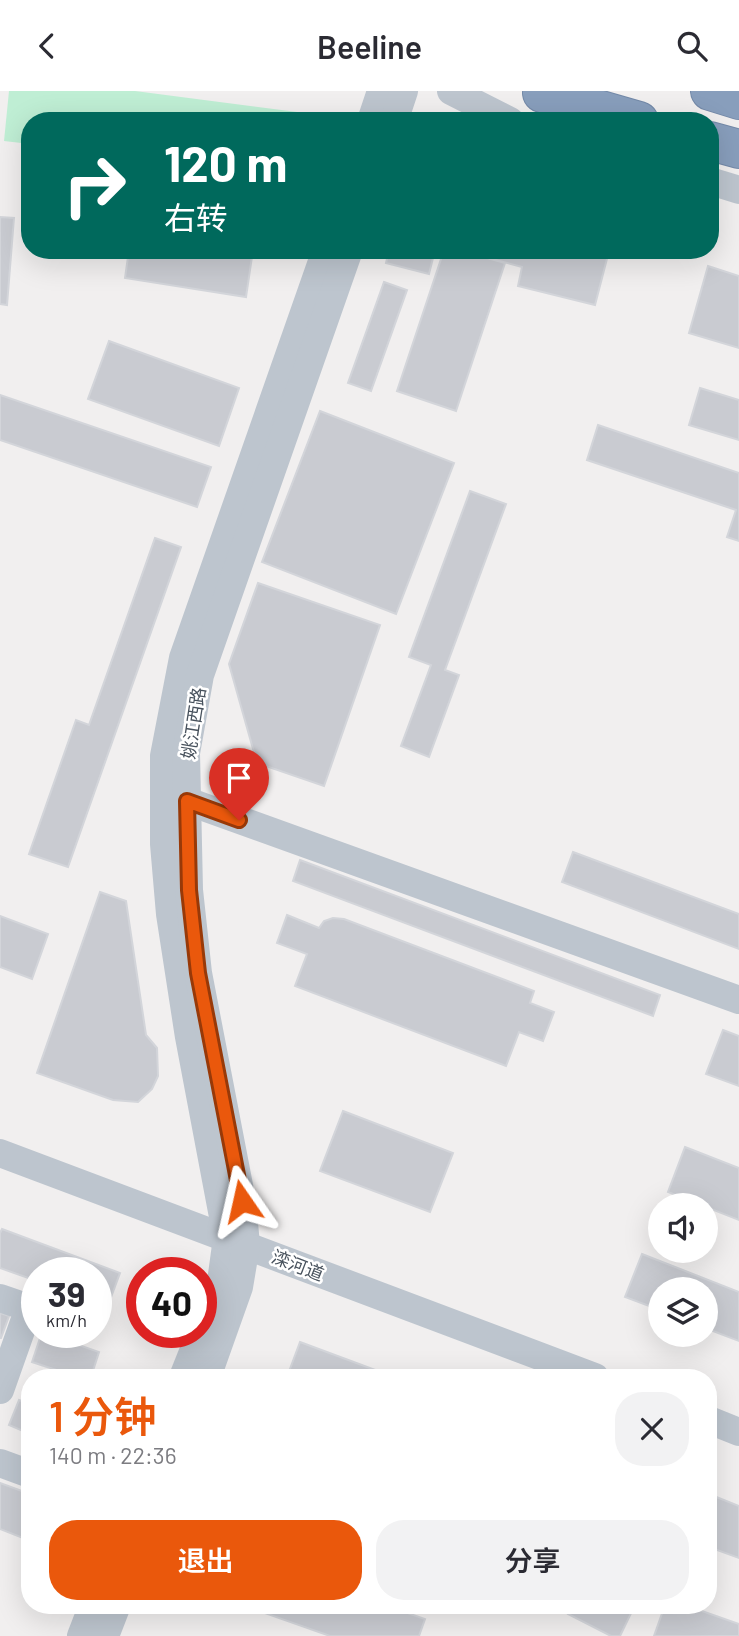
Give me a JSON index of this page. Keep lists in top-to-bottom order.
{
  "streets": {
    "street": ["姚江西路", "滦河道"]
  },
  "crossings": [
    ["姚江西路", "滦河道"]
  ],
  "page": {
    "header": "Beeline",
    "turn": ["120 m", "右转"],
    "speed": "39 km/h",
    "limit": "40",
    "heading": ["1 分钟", "140 m · 22:36"],
    "buttons": ["退出", "分享"]
  }
}
